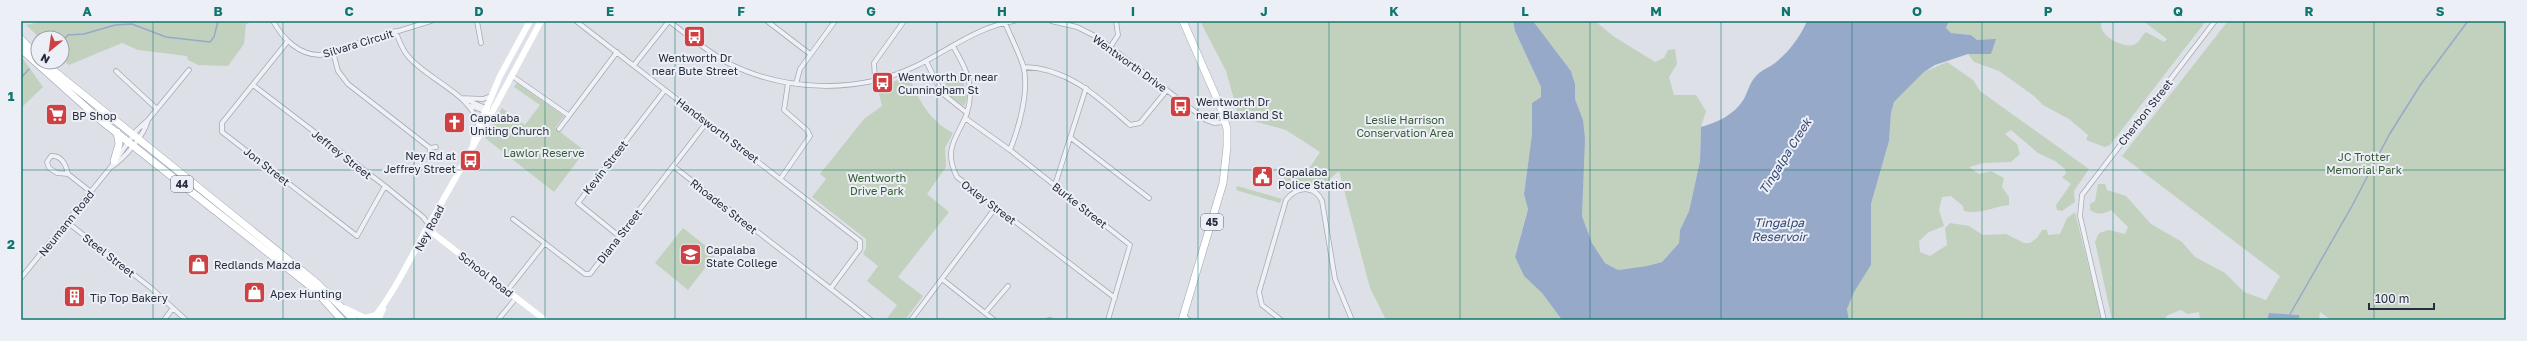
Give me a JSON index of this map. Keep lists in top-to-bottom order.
{
  "streets": {
    "main road": [
      "44",
      "45",
      "Ney Road",
      "School Road"
    ],
    "street": [
      "Silvara Circuit",
      "Wentworth Drive",
      "Cherbon Street",
      "Handsworth Street",
      "Jeffrey Street",
      "Jon Street",
      "Kevin Street",
      "Oxley Street",
      "Burke Street",
      "Rhoades Street",
      "Neumann Road",
      "Diana Street",
      "Steel Street"
    ]
  },
  "crossings": [
    ["Silvara Circuit", "Jon Street"],
    ["Wentworth Drive", "45"],
    ["Handsworth Street", "Kevin Street"],
    ["Handsworth Street", "Rhoades Street"],
    ["Handsworth Street", "Diana Street"],
    ["Jeffrey Street", "Jon Street"],
    ["Jeffrey Street", "Ney Road"],
    ["Jeffrey Street", "School Road"],
    ["Kevin Street", "Diana Street"],
    ["44", "Neumann Road"],
    ["Oxley Street", "Burke Street"],
    ["Rhoades Street", "Diana Street"],
    ["Neumann Road", "Steel Street"],
    ["Ney Road", "School Road"]
  ],
  "water": ["Tingalpa Creek", "Tingalpa Reservoir"],
  "parks": [
    "Leslie Harrison Conservation Area",
    "Lawlor Reserve",
    "JC Trotter Memorial Park",
    "Wentworth Drive Park"
  ],
  "places": {
    "bus stop": [
      "Wentworth Dr near Bute Street",
      "Wentworth Dr near Cunningham St",
      "Wentworth Dr near Blaxland St",
      "Ney Rd at Jeffrey Street"
    ],
    "supermarket": ["BP Shop"],
    "church": ["Capalaba Uniting Church"],
    "public building": ["Capalaba Police Station"],
    "school or university": ["Capalaba State College"],
    "shop": ["Redlands Mazda", "Apex Hunting"],
    "building": ["Tip Top Bakery"]
  },
  "scale_bar": "100 m",
  "north": "bottom left",
  "grid": {
    "columns": [
      "A",
      "B",
      "C",
      "D",
      "E",
      "F",
      "G",
      "H",
      "I",
      "J",
      "K",
      "L",
      "M",
      "N",
      "O",
      "P",
      "Q",
      "R",
      "S"
    ],
    "rows": ["1", "2"]
  }
}
